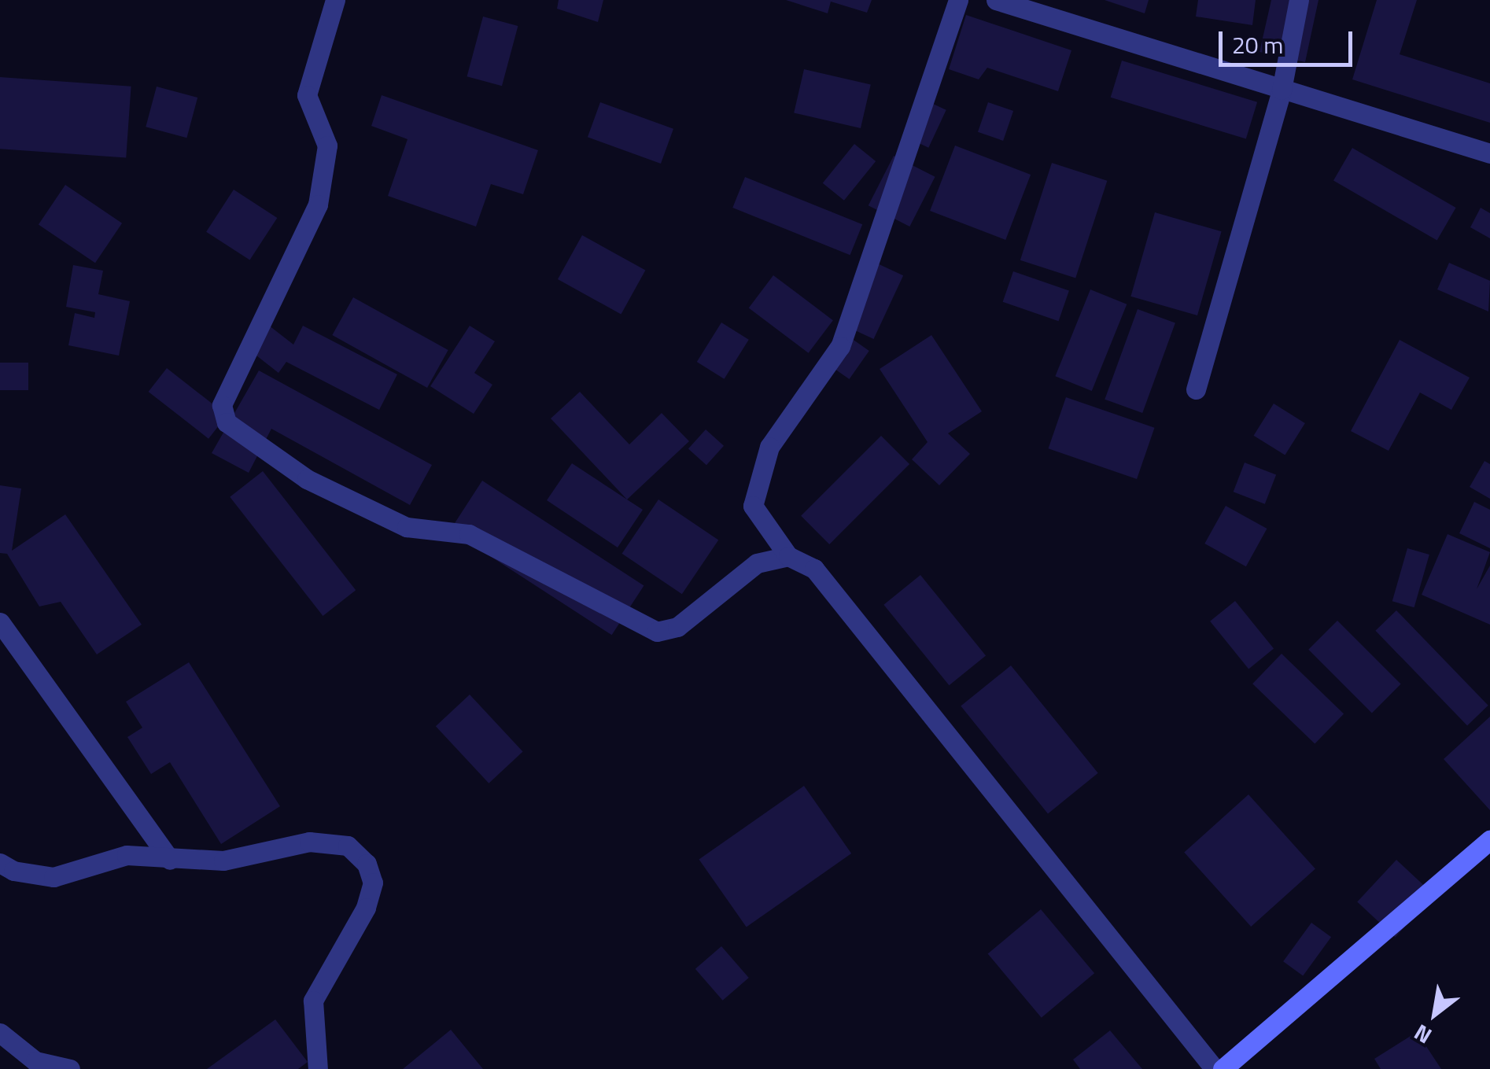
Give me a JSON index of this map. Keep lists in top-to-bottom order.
{
  "scale_bar": "20 m",
  "north": "bottom left"
}
